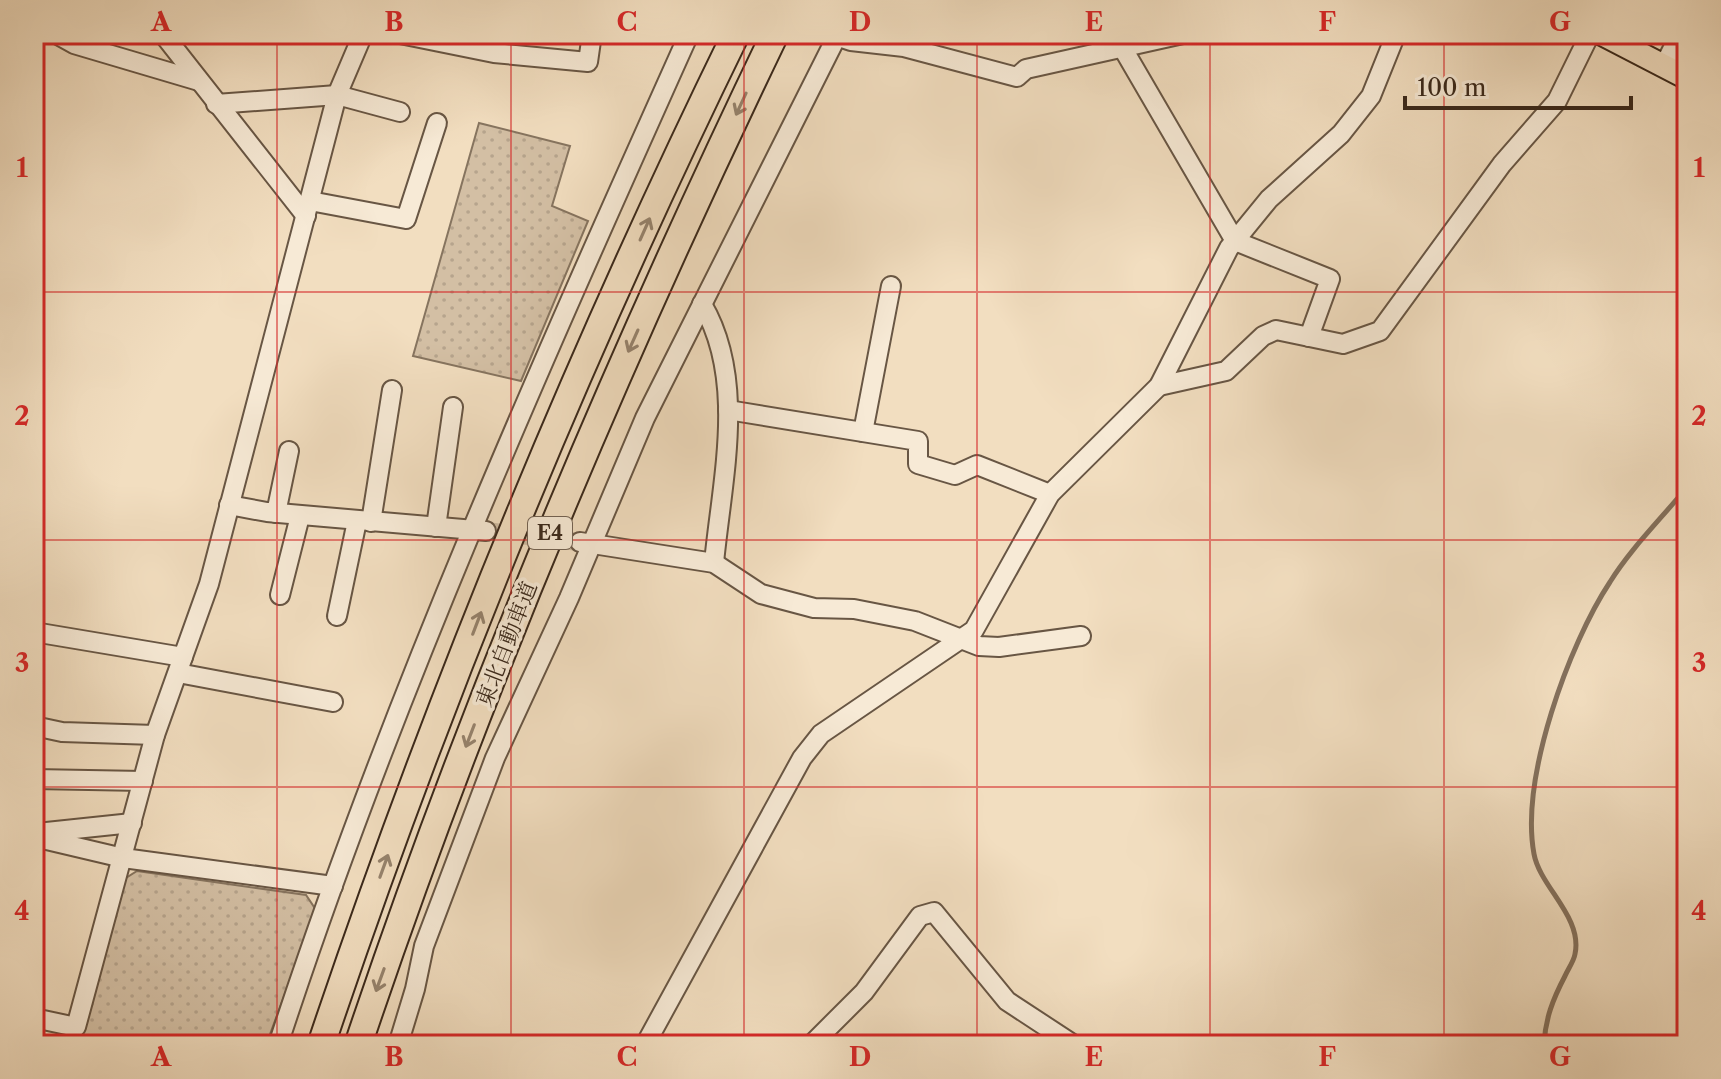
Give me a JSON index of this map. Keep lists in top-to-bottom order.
{
  "streets": {
    "highway": ["E4", "東北自動車道"]
  },
  "scale_bar": "100 m",
  "grid": {
    "columns": [
      "A",
      "B",
      "C",
      "D",
      "E",
      "F",
      "G"
    ],
    "rows": [
      "1",
      "2",
      "3",
      "4"
    ]
  }
}
